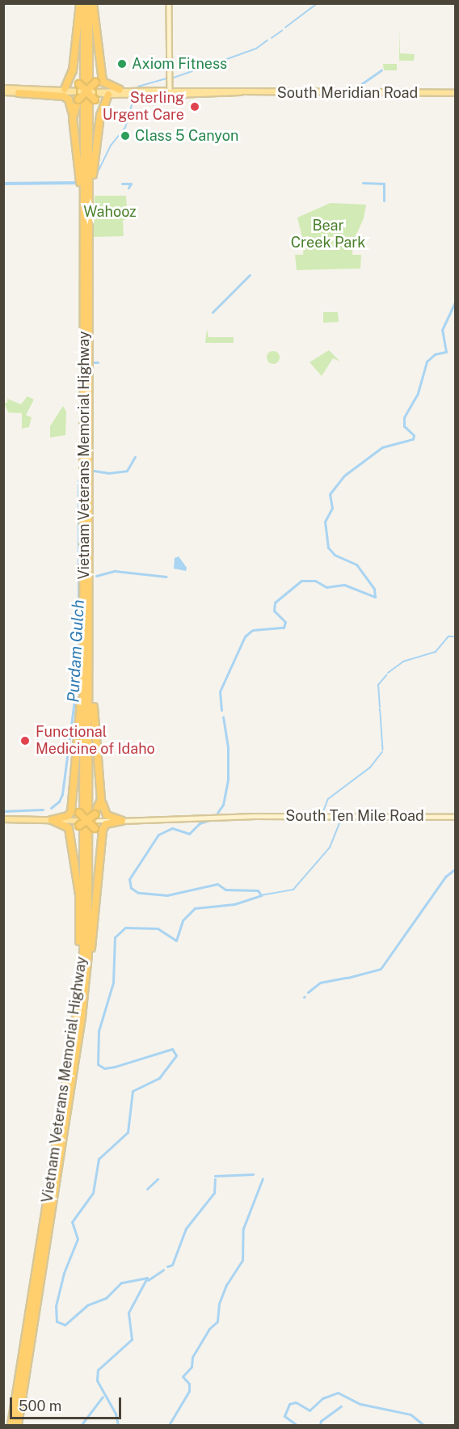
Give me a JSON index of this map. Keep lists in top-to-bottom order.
{
  "streets": {
    "highway": ["Vietnam Veterans Memorial Highway"],
    "main road": ["South Meridian Road", "South Ten Mile Road"]
  },
  "water": ["Purdam Gulch"],
  "parks": ["Wahooz", "Bear Creek Park"],
  "places": [
    "Axiom Fitness",
    "Sterling Urgent Care",
    "Class 5 Canyon",
    "Functional Medicine of Idaho"
  ],
  "scale_bar": "500 m"
}
